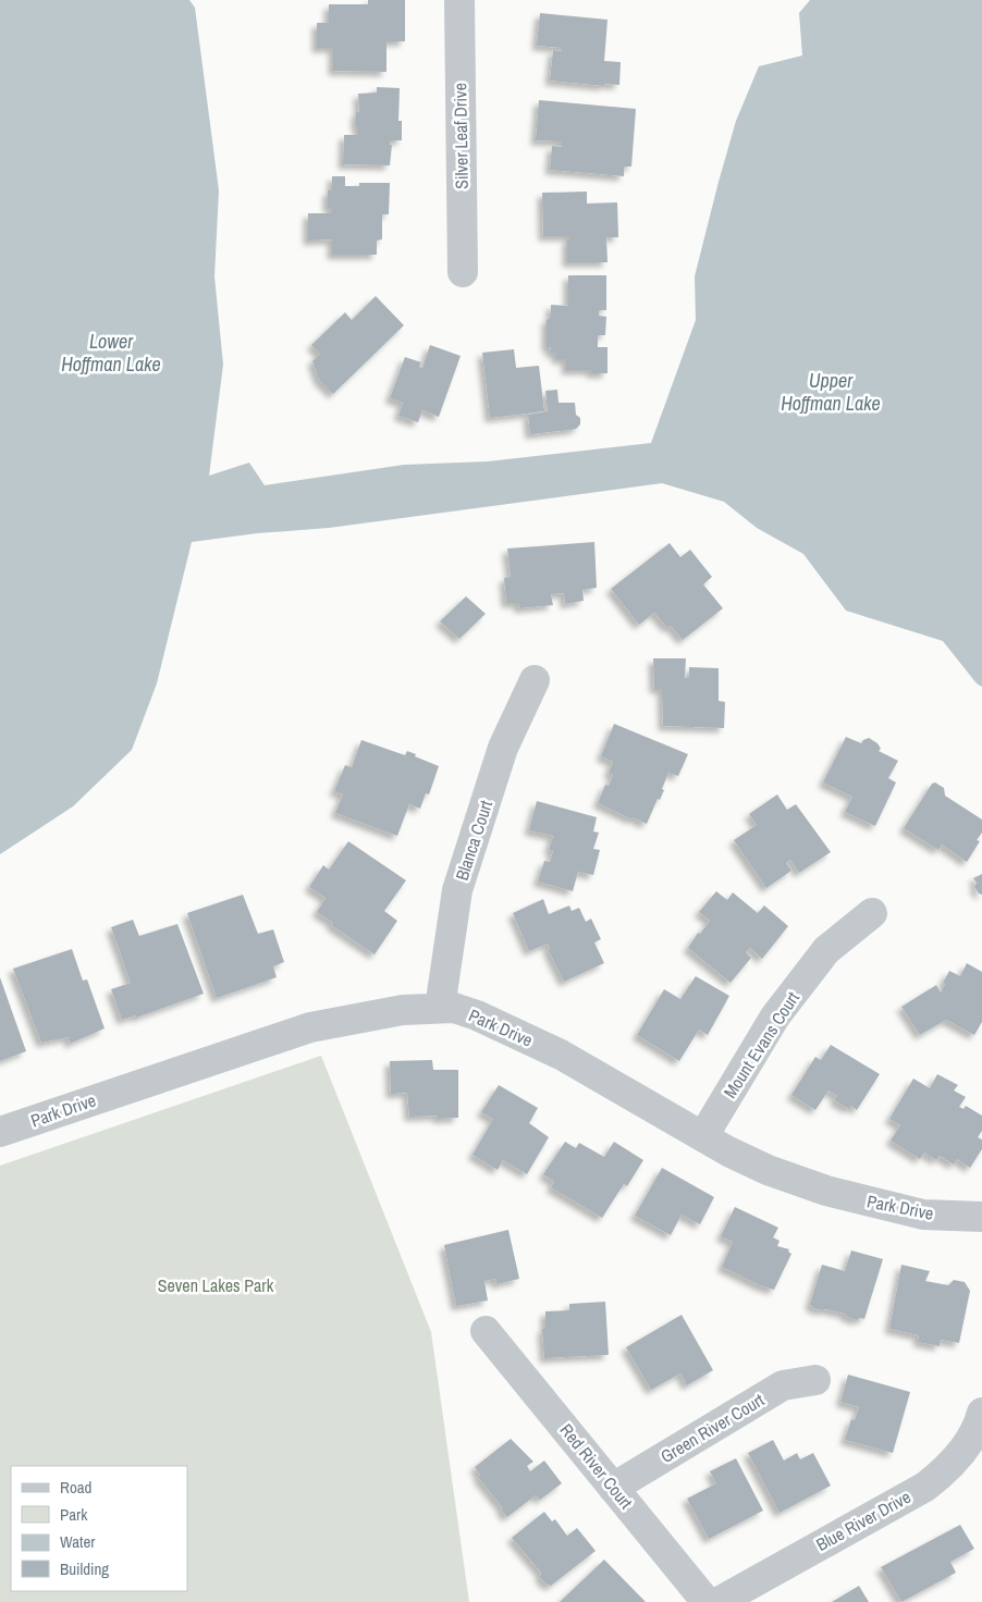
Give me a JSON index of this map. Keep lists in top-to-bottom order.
{
  "streets": {
    "street": [
      "Silver Leaf Drive",
      "Blanca Court",
      "Park Drive",
      "Mount Evans Court",
      "Green River Court",
      "Red River Court",
      "Blue River Drive"
    ]
  },
  "crossings": [
    ["Blanca Court", "Park Drive"],
    ["Park Drive", "Mount Evans Court"],
    ["Green River Court", "Red River Court"]
  ],
  "water": ["Lower Hoffman Lake", "Upper Hoffman Lake"],
  "parks": ["Seven Lakes Park"],
  "legend": [
    "Road",
    "Park",
    "Water",
    "Building"
  ]
}
